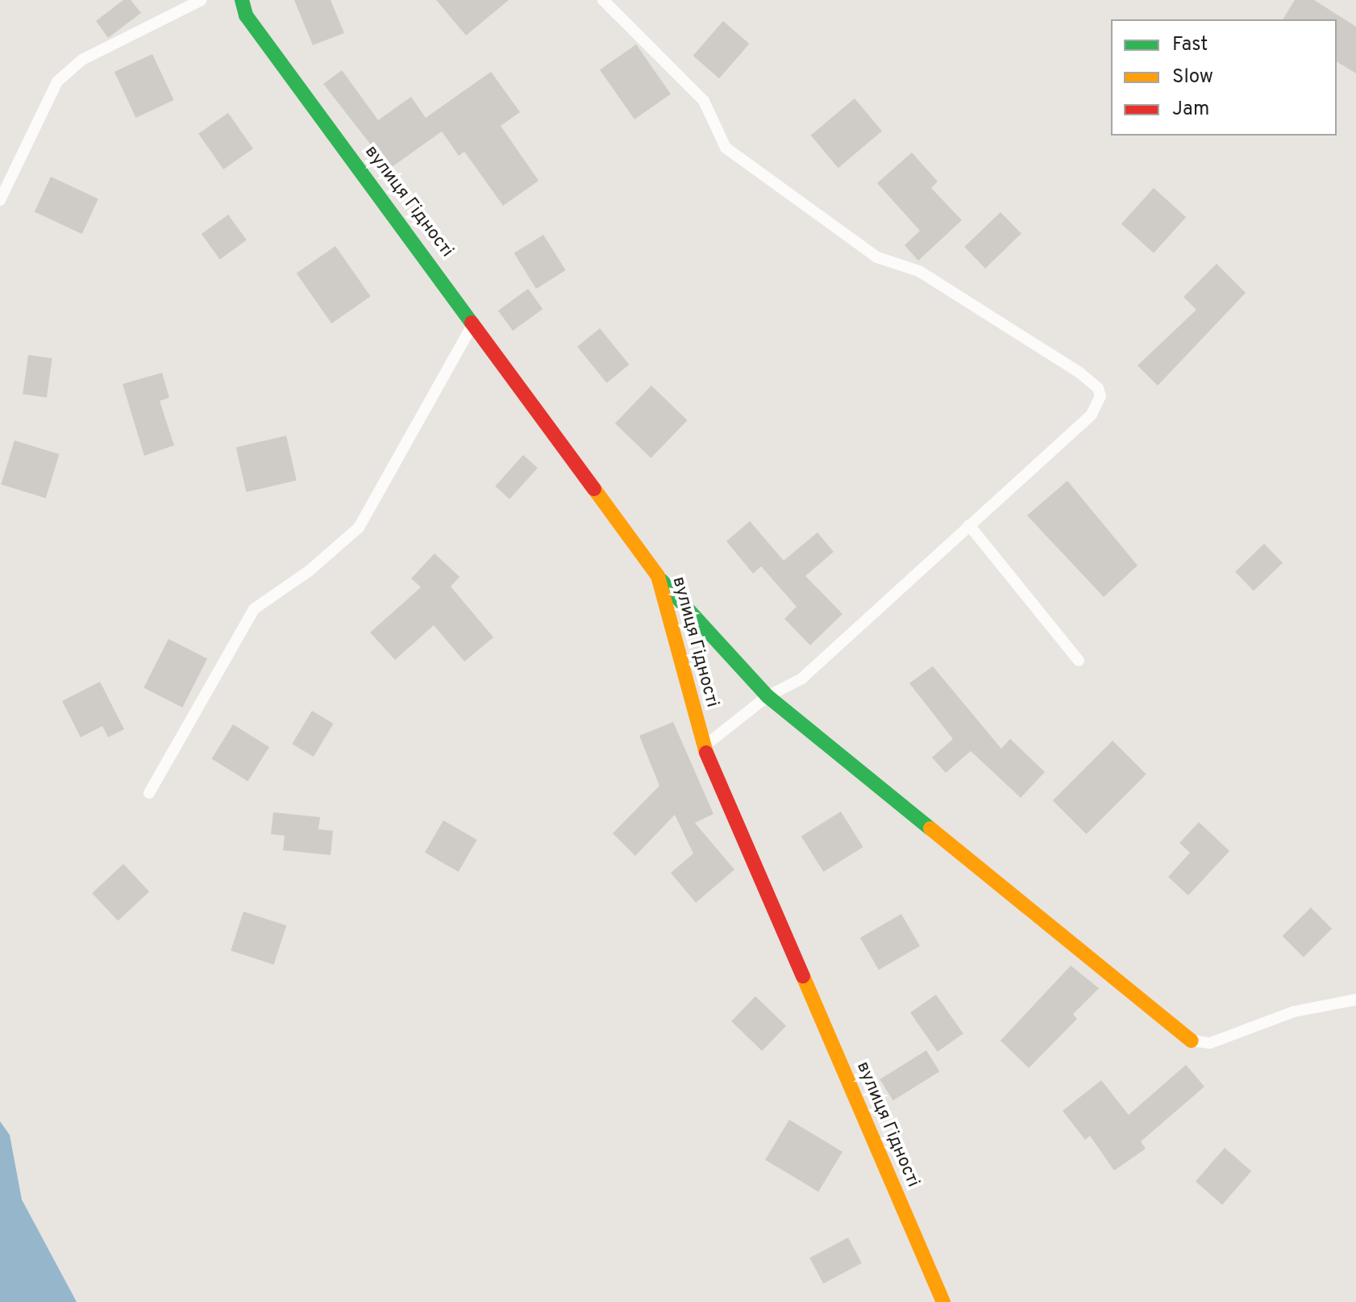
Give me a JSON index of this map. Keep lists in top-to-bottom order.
{
  "streets": {
    "street": ["вулиця Гідності"]
  },
  "legend": ["Fast", "Slow", "Jam"]
}
